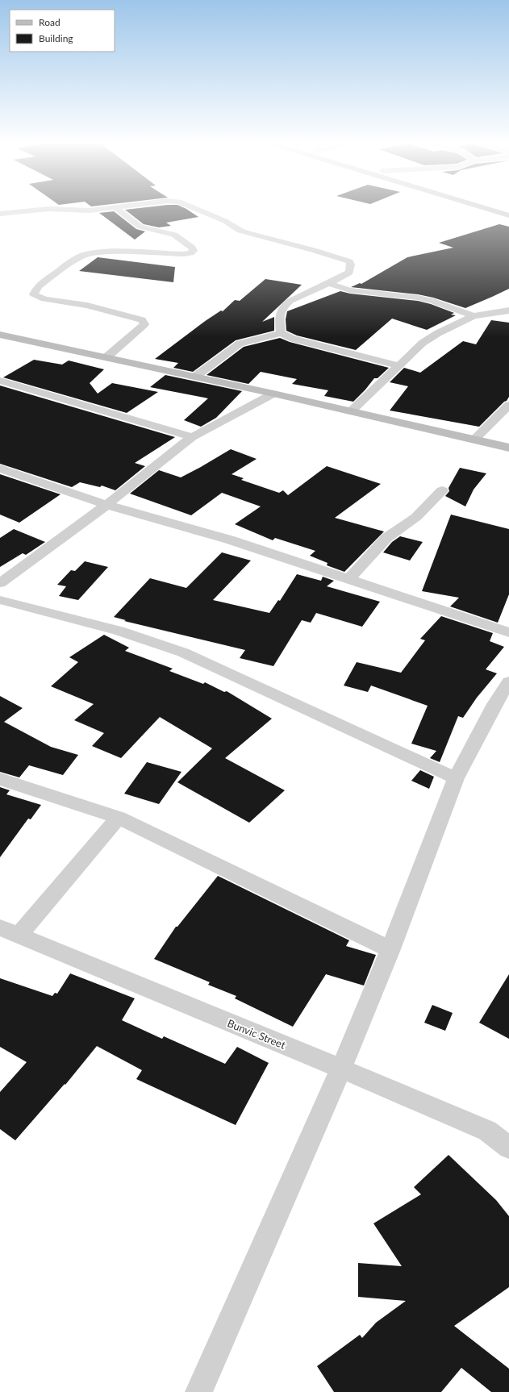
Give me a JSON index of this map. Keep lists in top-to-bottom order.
{
  "streets": {
    "street": ["Bunvic Street"]
  },
  "legend": ["Road", "Building"]
}
